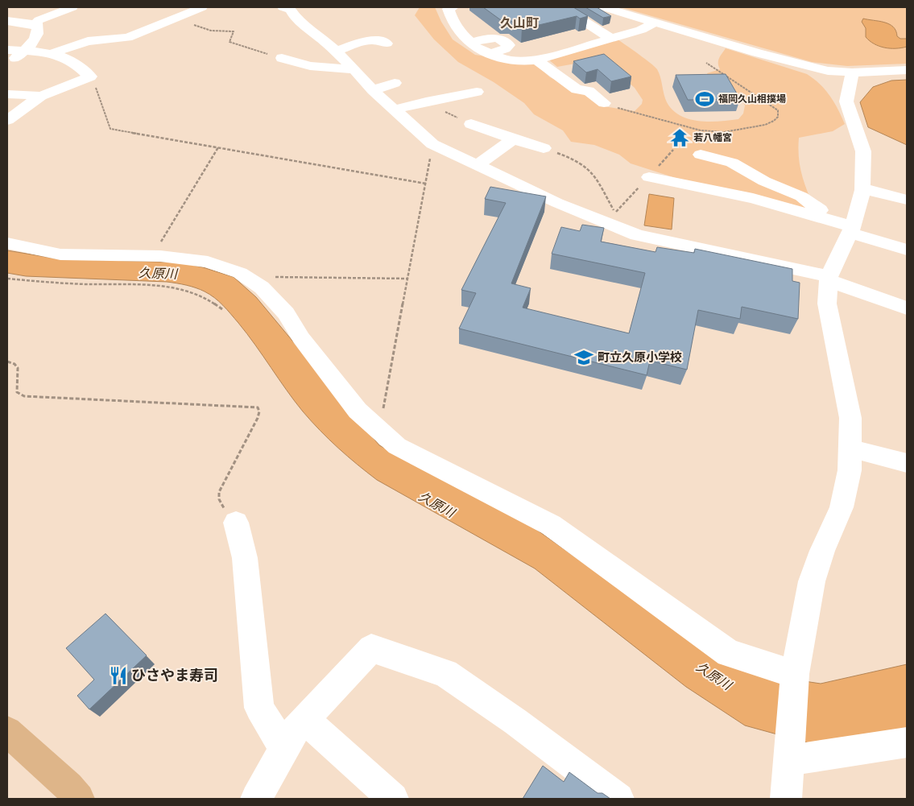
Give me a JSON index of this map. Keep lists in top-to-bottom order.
{
  "districts": ["久山町"],
  "water": ["久原川"],
  "places": {
    "sports": ["福岡久山相撲場"],
    "temple": ["若八幡宮"],
    "school or university": ["町立久原小学校"],
    "restaurant": ["ひさやま寿司"]
  }
}
